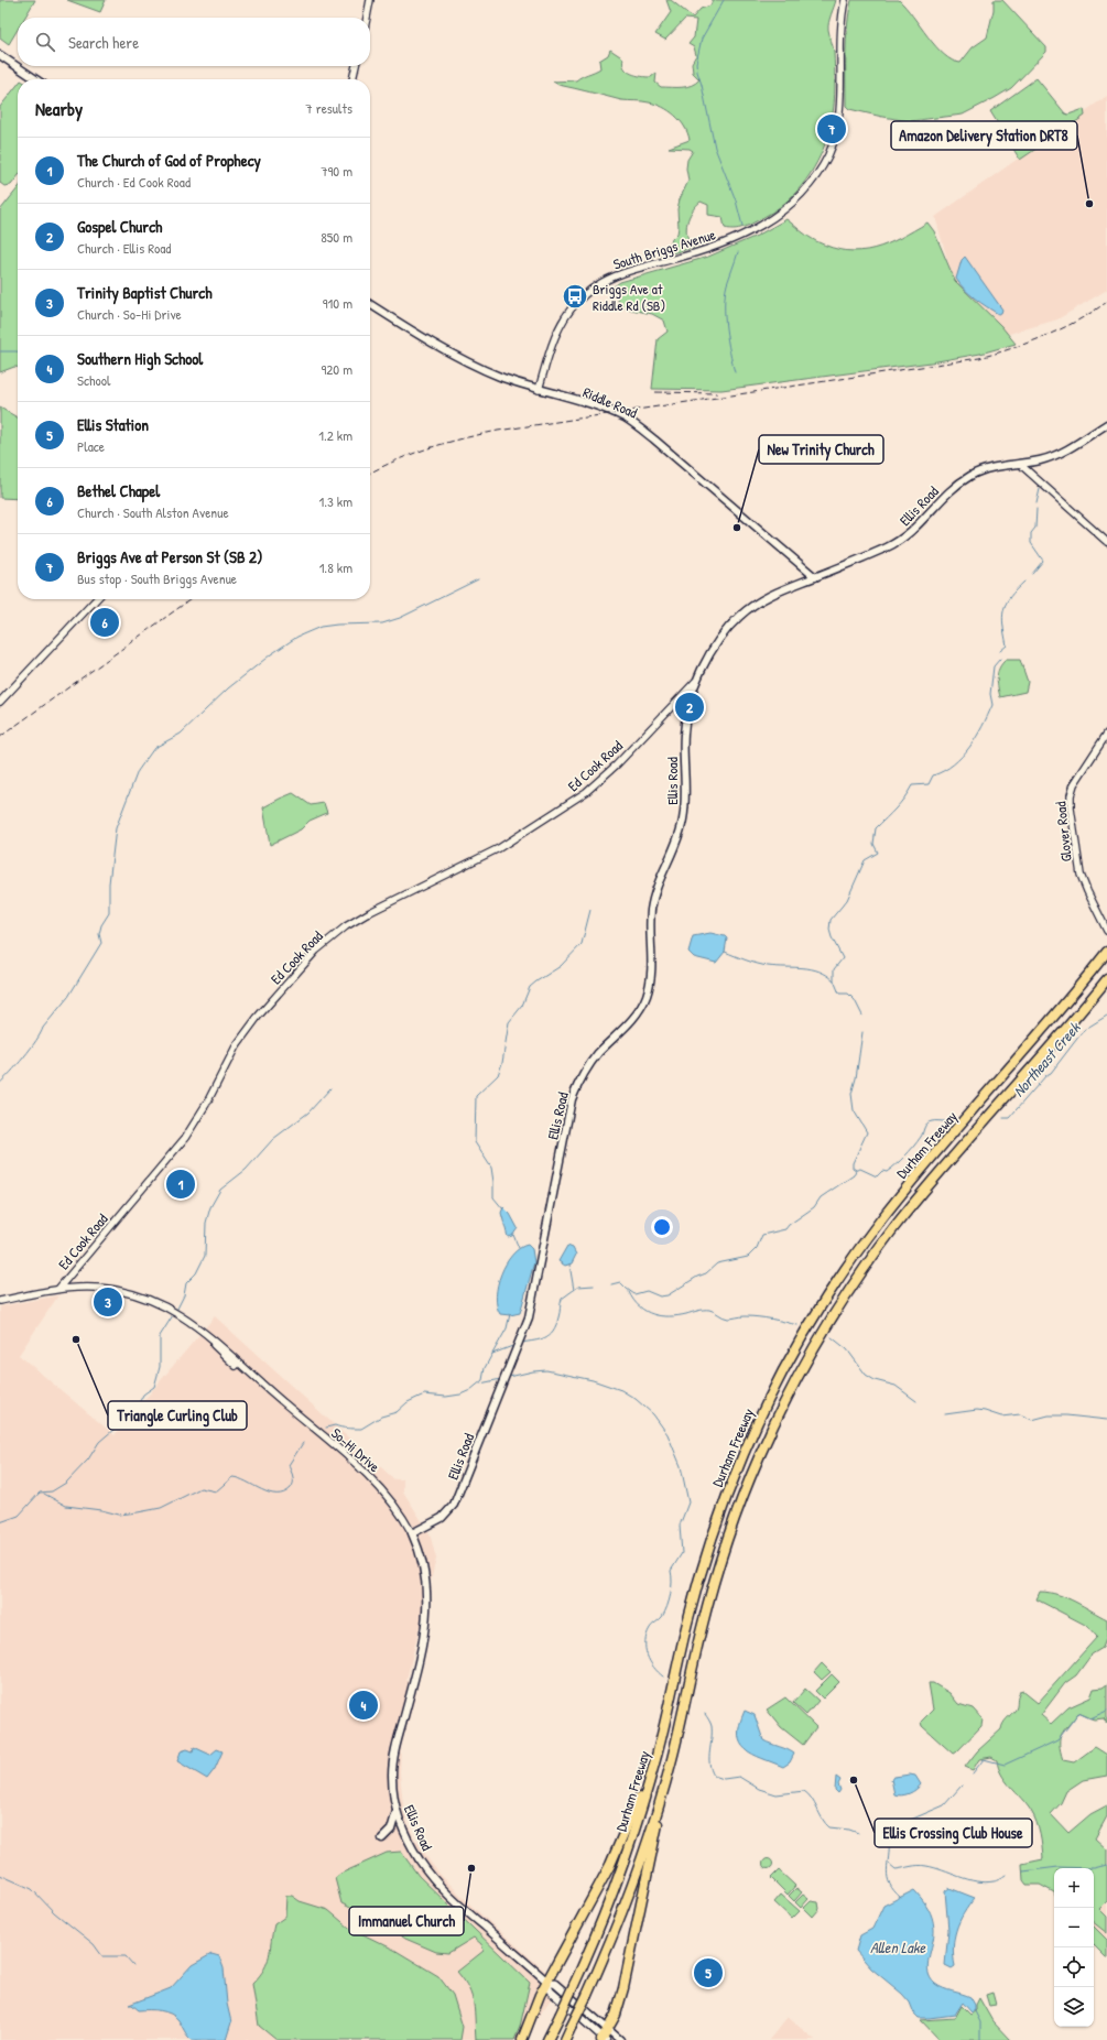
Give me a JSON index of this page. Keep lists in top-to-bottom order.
{
  "streets": {
    "highway": ["Durham Freeway"],
    "main road": ["Riddle Road", "Ellis Road"],
    "street": [
      "South Briggs Avenue",
      "Ed Cook Road",
      "Glover Road",
      "So-Hi Drive"
    ]
  },
  "crossings": [
    ["South Briggs Avenue", "Riddle Road"],
    ["Riddle Road", "Ellis Road"],
    ["Ellis Road", "Ed Cook Road"],
    ["Ellis Road", "So-Hi Drive"],
    ["Ed Cook Road", "So-Hi Drive"]
  ],
  "water": ["Northeast Creek", "Allen Lake"],
  "places": {
    "other": [
      "Amazon Delivery Station DRT8",
      "New Trinity Church",
      "Triangle Curling Club",
      "Ellis Crossing Club House",
      "Immanuel Church"
    ],
    "bus stop": ["Briggs Ave at Riddle Rd (SB)"]
  },
  "page": {
    "search": "Search here",
    "heading": ["Nearby", "7 results"],
    "pins": [
      "7",
      "6",
      "2",
      "1",
      "3",
      "4",
      "5"
    ],
    "list": [
      {
        "mark": "1",
        "name": "The Church of God of Prophecy",
        "note": "Church · Ed Cook Road",
        "value": "790 m"
      },
      {
        "mark": "2",
        "name": "Gospel Church",
        "note": "Church · Ellis Road",
        "value": "850 m"
      },
      {
        "mark": "3",
        "name": "Trinity Baptist Church",
        "note": "Church · So-Hi Drive",
        "value": "910 m"
      },
      {
        "mark": "4",
        "name": "Southern High School",
        "note": "School",
        "value": "920 m"
      },
      {
        "mark": "5",
        "name": "Ellis Station",
        "note": "Place",
        "value": "1.2 km"
      },
      {
        "mark": "6",
        "name": "Bethel Chapel",
        "note": "Church · South Alston Avenue",
        "value": "1.3 km"
      },
      {
        "mark": "7",
        "name": "Briggs Ave at Person St (SB 2)",
        "note": "Bus stop · South Briggs Avenue",
        "value": "1.8 km"
      }
    ],
    "map_buttons": ["+", "−"]
  }
}
